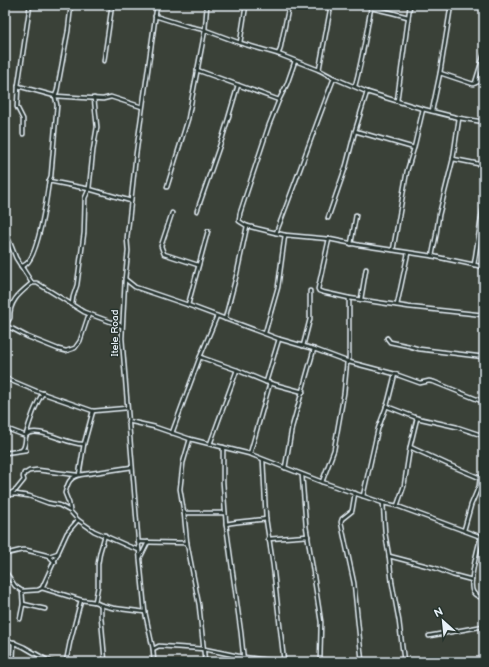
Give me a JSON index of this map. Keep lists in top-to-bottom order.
{
  "streets": {
    "street": ["Itele Road"]
  },
  "north": "top left"
}
